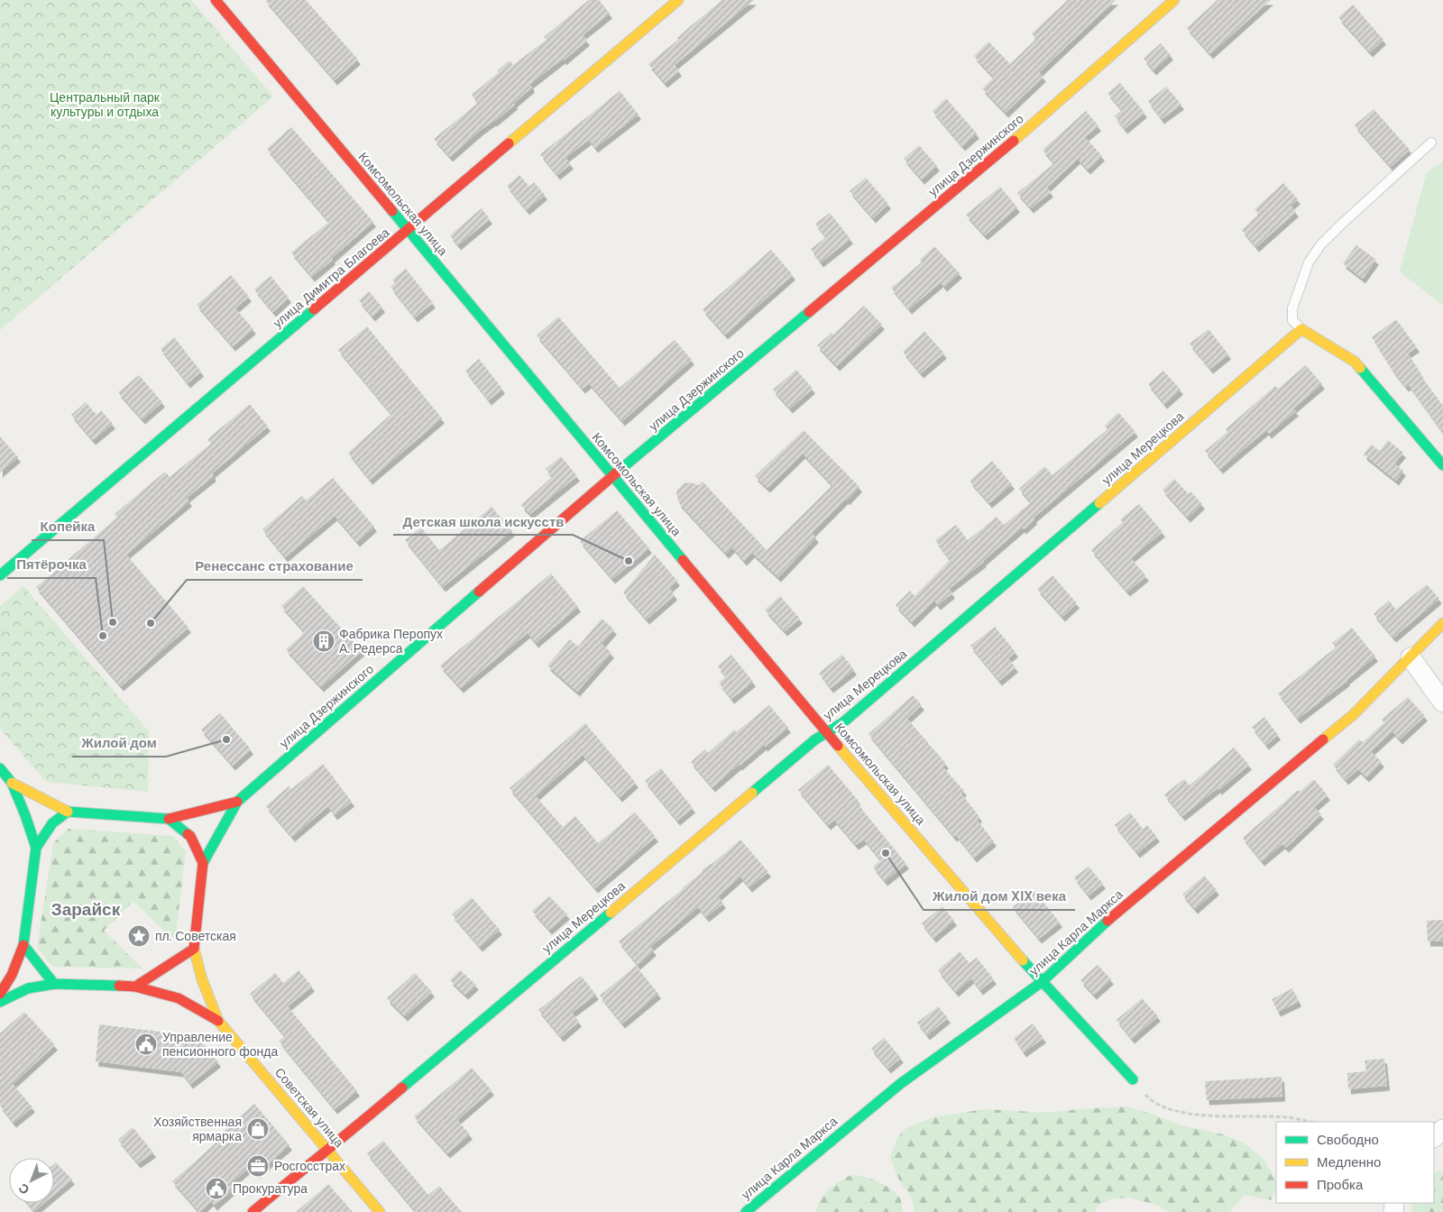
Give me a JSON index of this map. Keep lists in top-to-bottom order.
{
  "streets": {
    "street": [
      "улица Дзержинского",
      "Комсомольская улица",
      "улица Димитра Благоева",
      "улица Мерецкова",
      "улица Карла Маркса",
      "Советская улица"
    ]
  },
  "crossings": [
    ["улица Дзержинского", "Комсомольская улица"],
    ["Комсомольская улица", "улица Димитра Благоева"],
    ["Комсомольская улица", "улица Мерецкова"],
    ["Комсомольская улица", "улица Карла Маркса"],
    ["улица Мерецкова", "Советская улица"]
  ],
  "districts": ["Зарайск"],
  "parks": ["Центральный парк культуры и отдыха"],
  "places": {
    "other": [
      "Детская школа искусств",
      "Копейка",
      "Ренессанс страхование",
      "Пятёрочка",
      "Жилой дом",
      "Жилой дом XIX века"
    ],
    "building": ["Фабрика Перопух А. Редерса"],
    "place": ["пл. Советская"],
    "public building": ["Управление пенсионного фонда", "Прокуратура"],
    "shop": ["Хозяйственная ярмарка"],
    "office": ["Росгосстрах"]
  },
  "legend": ["Свободно", "Медленно", "Пробка"],
  "north": "bottom left"
}
